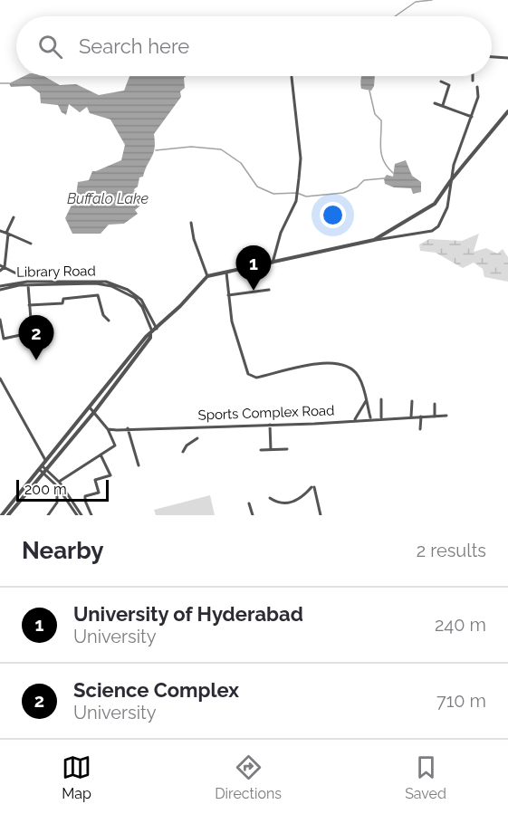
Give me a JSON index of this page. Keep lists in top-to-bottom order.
{
  "streets": {
    "street": ["Library Road", "Sports Complex Road"]
  },
  "water": ["Buffalo Lake"],
  "scale_bar": "200 m",
  "page": {
    "search": "Search here",
    "pins": ["1", "2"],
    "scale": "200 m",
    "heading": ["Nearby", "2 results"],
    "list": [
      {
        "mark": "1",
        "name": "University of Hyderabad",
        "note": "University",
        "value": "240 m"
      },
      {
        "mark": "2",
        "name": "Science Complex",
        "note": "University",
        "value": "710 m"
      }
    ],
    "nav": ["Map", "Directions", "Saved"]
  }
}
